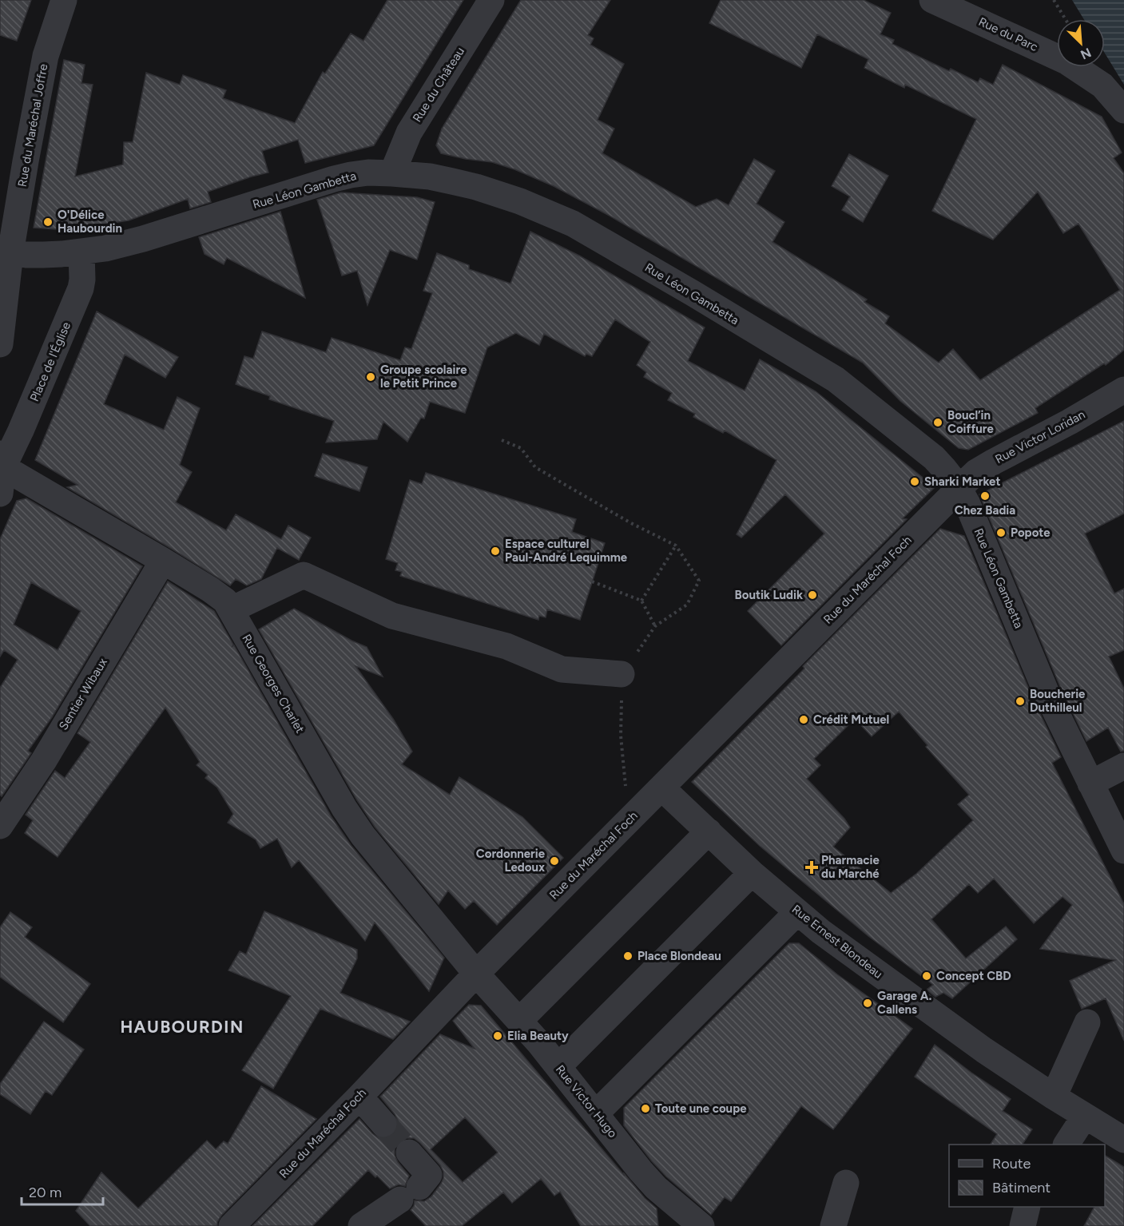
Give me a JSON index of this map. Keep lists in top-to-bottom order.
{
  "streets": {
    "street": [
      "Rue du Parc",
      "Rue du Château",
      "Rue du Maréchal Joffre",
      "Rue Léon Gambetta",
      "Place de l'Église",
      "Rue Victor Loridan",
      "Rue du Maréchal Foch",
      "Rue Georges Charlet",
      "Sentier Wibaux",
      "Rue Ernest Blondeau",
      "Rue Victor Hugo"
    ]
  },
  "crossings": [
    ["Rue du Château", "Rue Léon Gambetta"],
    ["Rue du Maréchal Joffre", "Rue Léon Gambetta"],
    ["Rue Léon Gambetta", "Place de l'Église"],
    ["Rue Léon Gambetta", "Rue Victor Loridan"],
    ["Rue Léon Gambetta", "Rue du Maréchal Foch"],
    ["Place de l'Église", "Rue Georges Charlet"],
    ["Rue Victor Loridan", "Rue du Maréchal Foch"],
    ["Rue du Maréchal Foch", "Rue Georges Charlet"],
    ["Rue du Maréchal Foch", "Rue Ernest Blondeau"],
    ["Rue du Maréchal Foch", "Rue Victor Hugo"],
    ["Rue Georges Charlet", "Sentier Wibaux"],
    ["Rue Georges Charlet", "Rue Victor Hugo"]
  ],
  "districts": ["HAUBOURDIN"],
  "places": {
    "other": [
      "O'Délice Haubourdin",
      "Groupe scolaire le Petit Prince",
      "Boucl’in Coiffure",
      "Sharki Market",
      "Chez Badia",
      "Popote",
      "Espace culturel Paul-André Lequimme",
      "Boutik Ludik",
      "Boucherie Duthilleul",
      "Crédit Mutuel",
      "Cordonnerie Ledoux",
      "Place Blondeau",
      "Concept CBD",
      "Garage A. Callens",
      "Elia Beauty",
      "Toute une coupe"
    ],
    "health": ["Pharmacie du Marché"]
  },
  "legend": ["Route", "Bâtiment"],
  "scale_bar": "20 m",
  "north": "bottom right"
}
